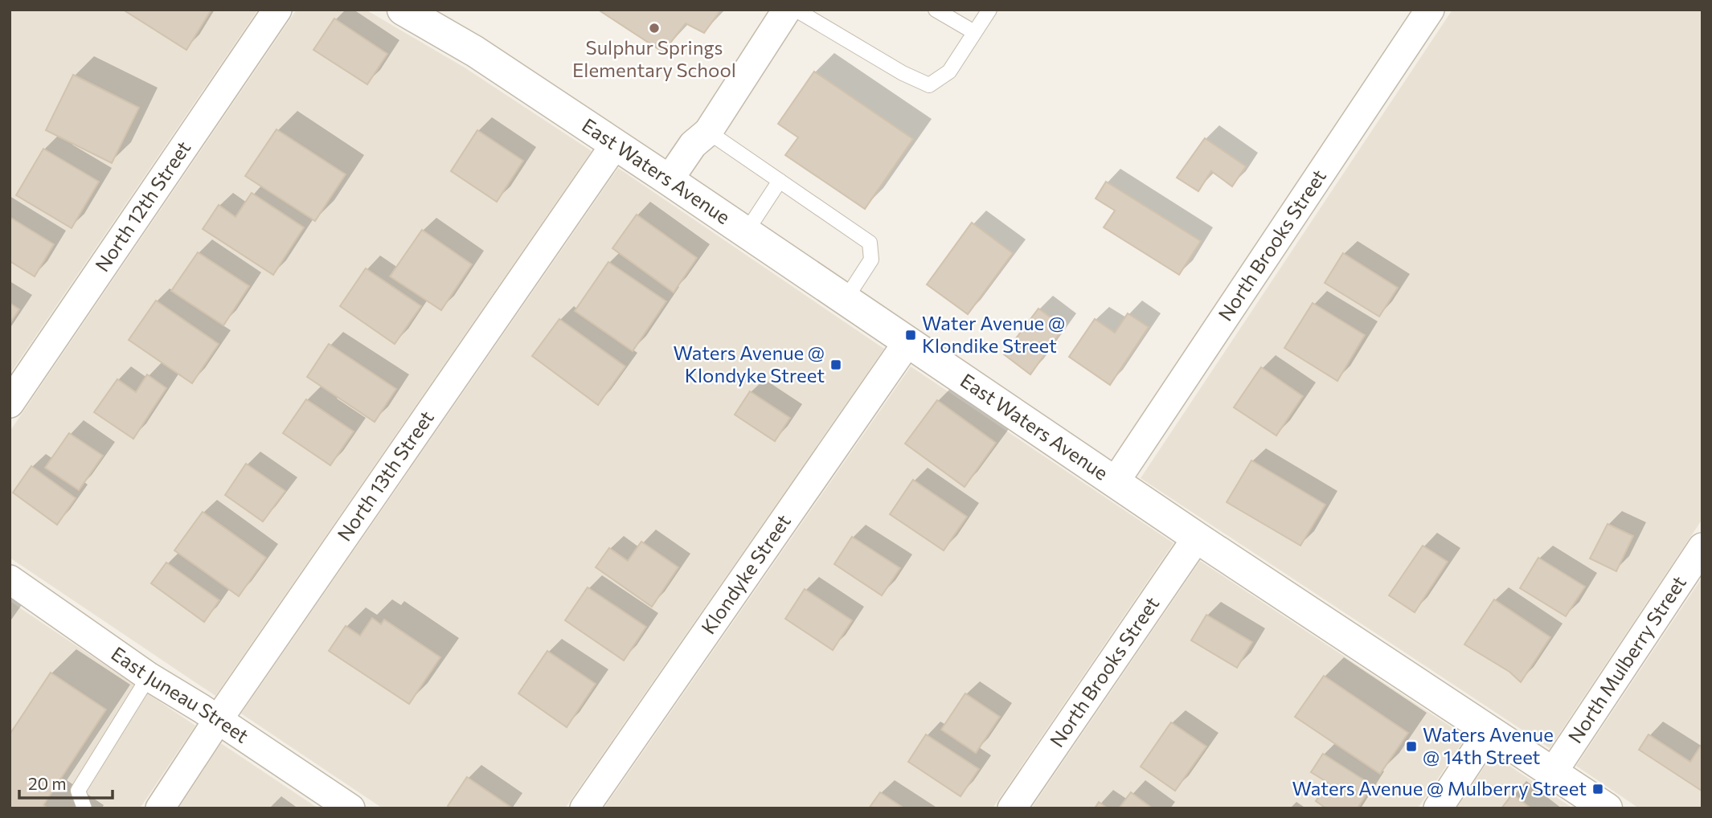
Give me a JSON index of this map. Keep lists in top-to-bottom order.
{
  "streets": {
    "street": [
      "East Waters Avenue",
      "North 12th Street",
      "North Brooks Street",
      "North 13th Street",
      "Klondyke Street",
      "North Mulberry Street",
      "East Juneau Street"
    ]
  },
  "crossings": [
    ["East Waters Avenue", "North Brooks Street"],
    ["East Waters Avenue", "North 13th Street"],
    ["East Waters Avenue", "Klondyke Street"],
    ["East Waters Avenue", "North Mulberry Street"],
    ["North 13th Street", "East Juneau Street"]
  ],
  "places": {
    "other": ["Sulphur Springs Elementary School"],
    "transit": [
      "Water Avenue @ Klondike Street",
      "Waters Avenue @ Klondyke Street",
      "Waters Avenue @ 14th Street",
      "Waters Avenue @ Mulberry Street"
    ]
  },
  "scale_bar": "20 m"
}
